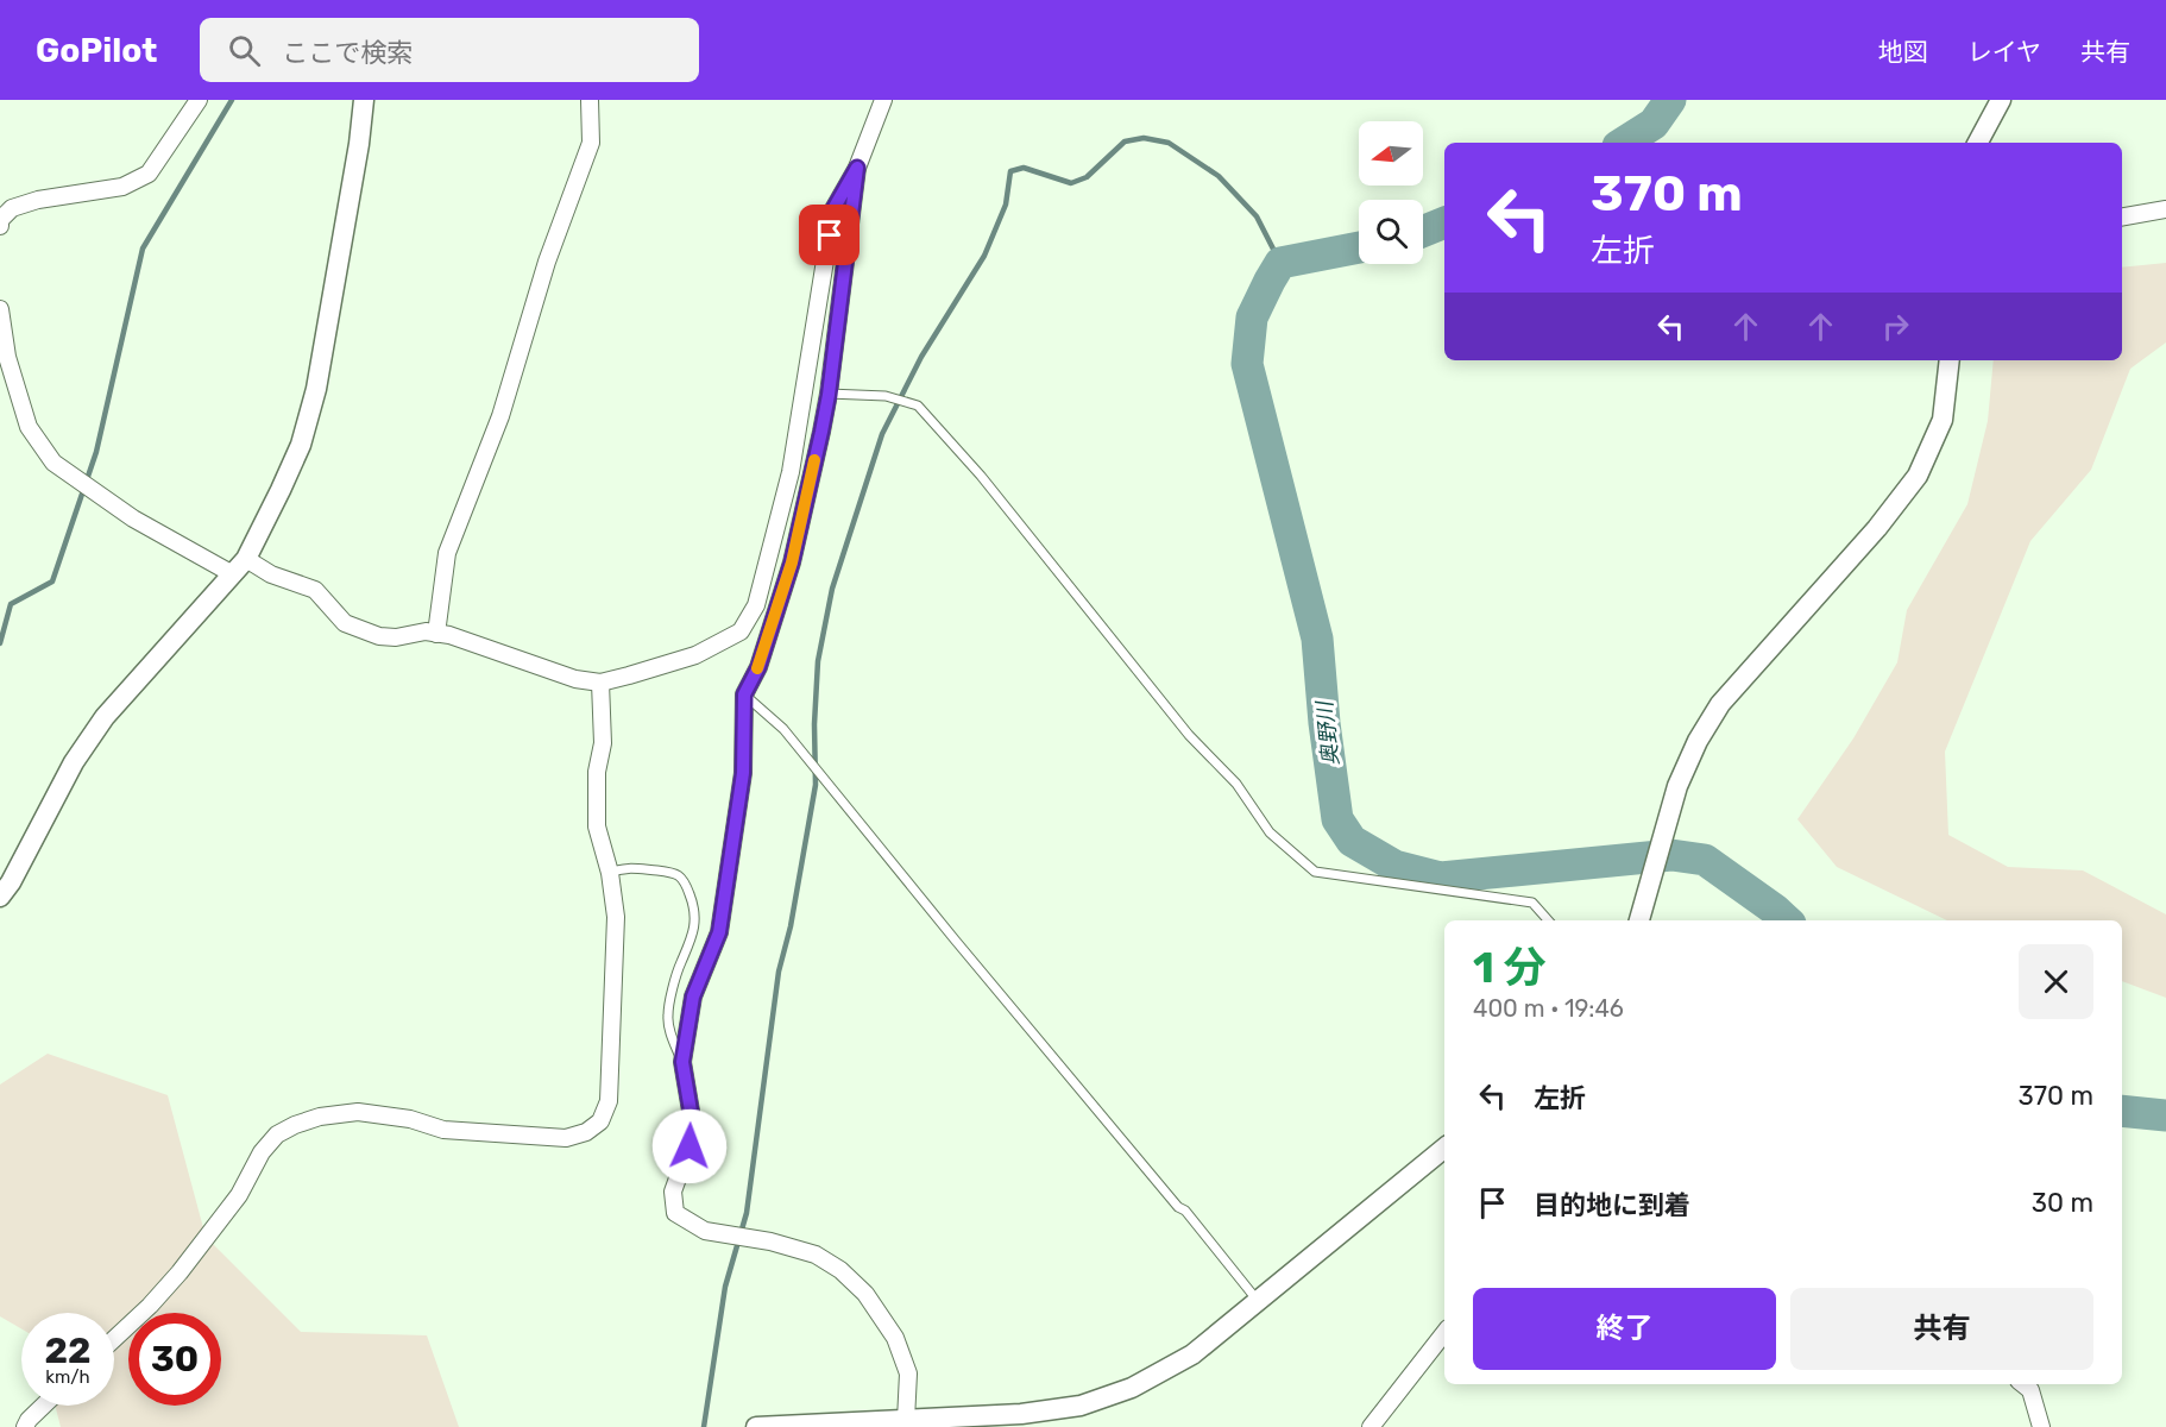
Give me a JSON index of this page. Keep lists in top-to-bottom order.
{
  "water": ["奥野川"],
  "north": "left",
  "page": {
    "header": "GoPilot",
    "search": "ここで検索",
    "nav": ["地図", "レイヤ", "共有"],
    "turn": ["370 m", "左折"],
    "heading": ["1 分", "400 m · 19:46"],
    "list": [
      {
        "name": "左折",
        "value": "370 m"
      },
      {
        "name": "目的地に到着",
        "value": "30 m"
      }
    ],
    "buttons": ["終了", "共有"],
    "speed": "22 km/h",
    "limit": "30"
  }
}
